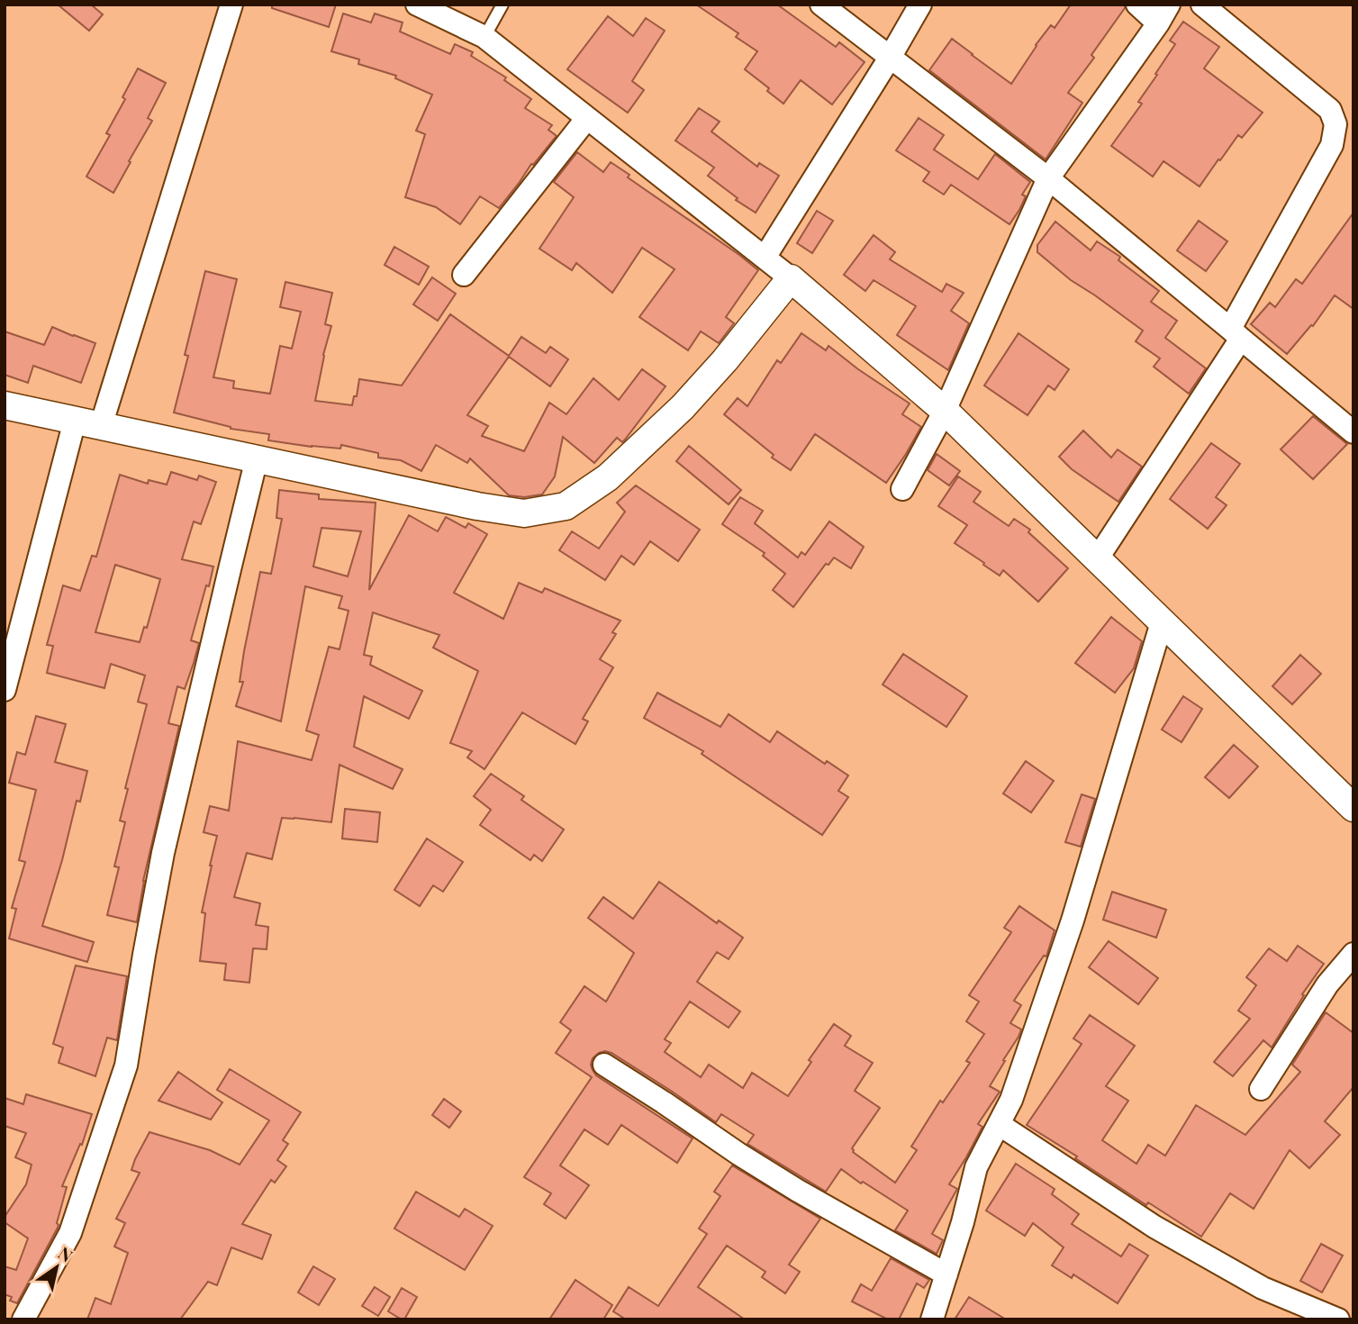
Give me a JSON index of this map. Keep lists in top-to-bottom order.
{
  "north": "top right"
}
